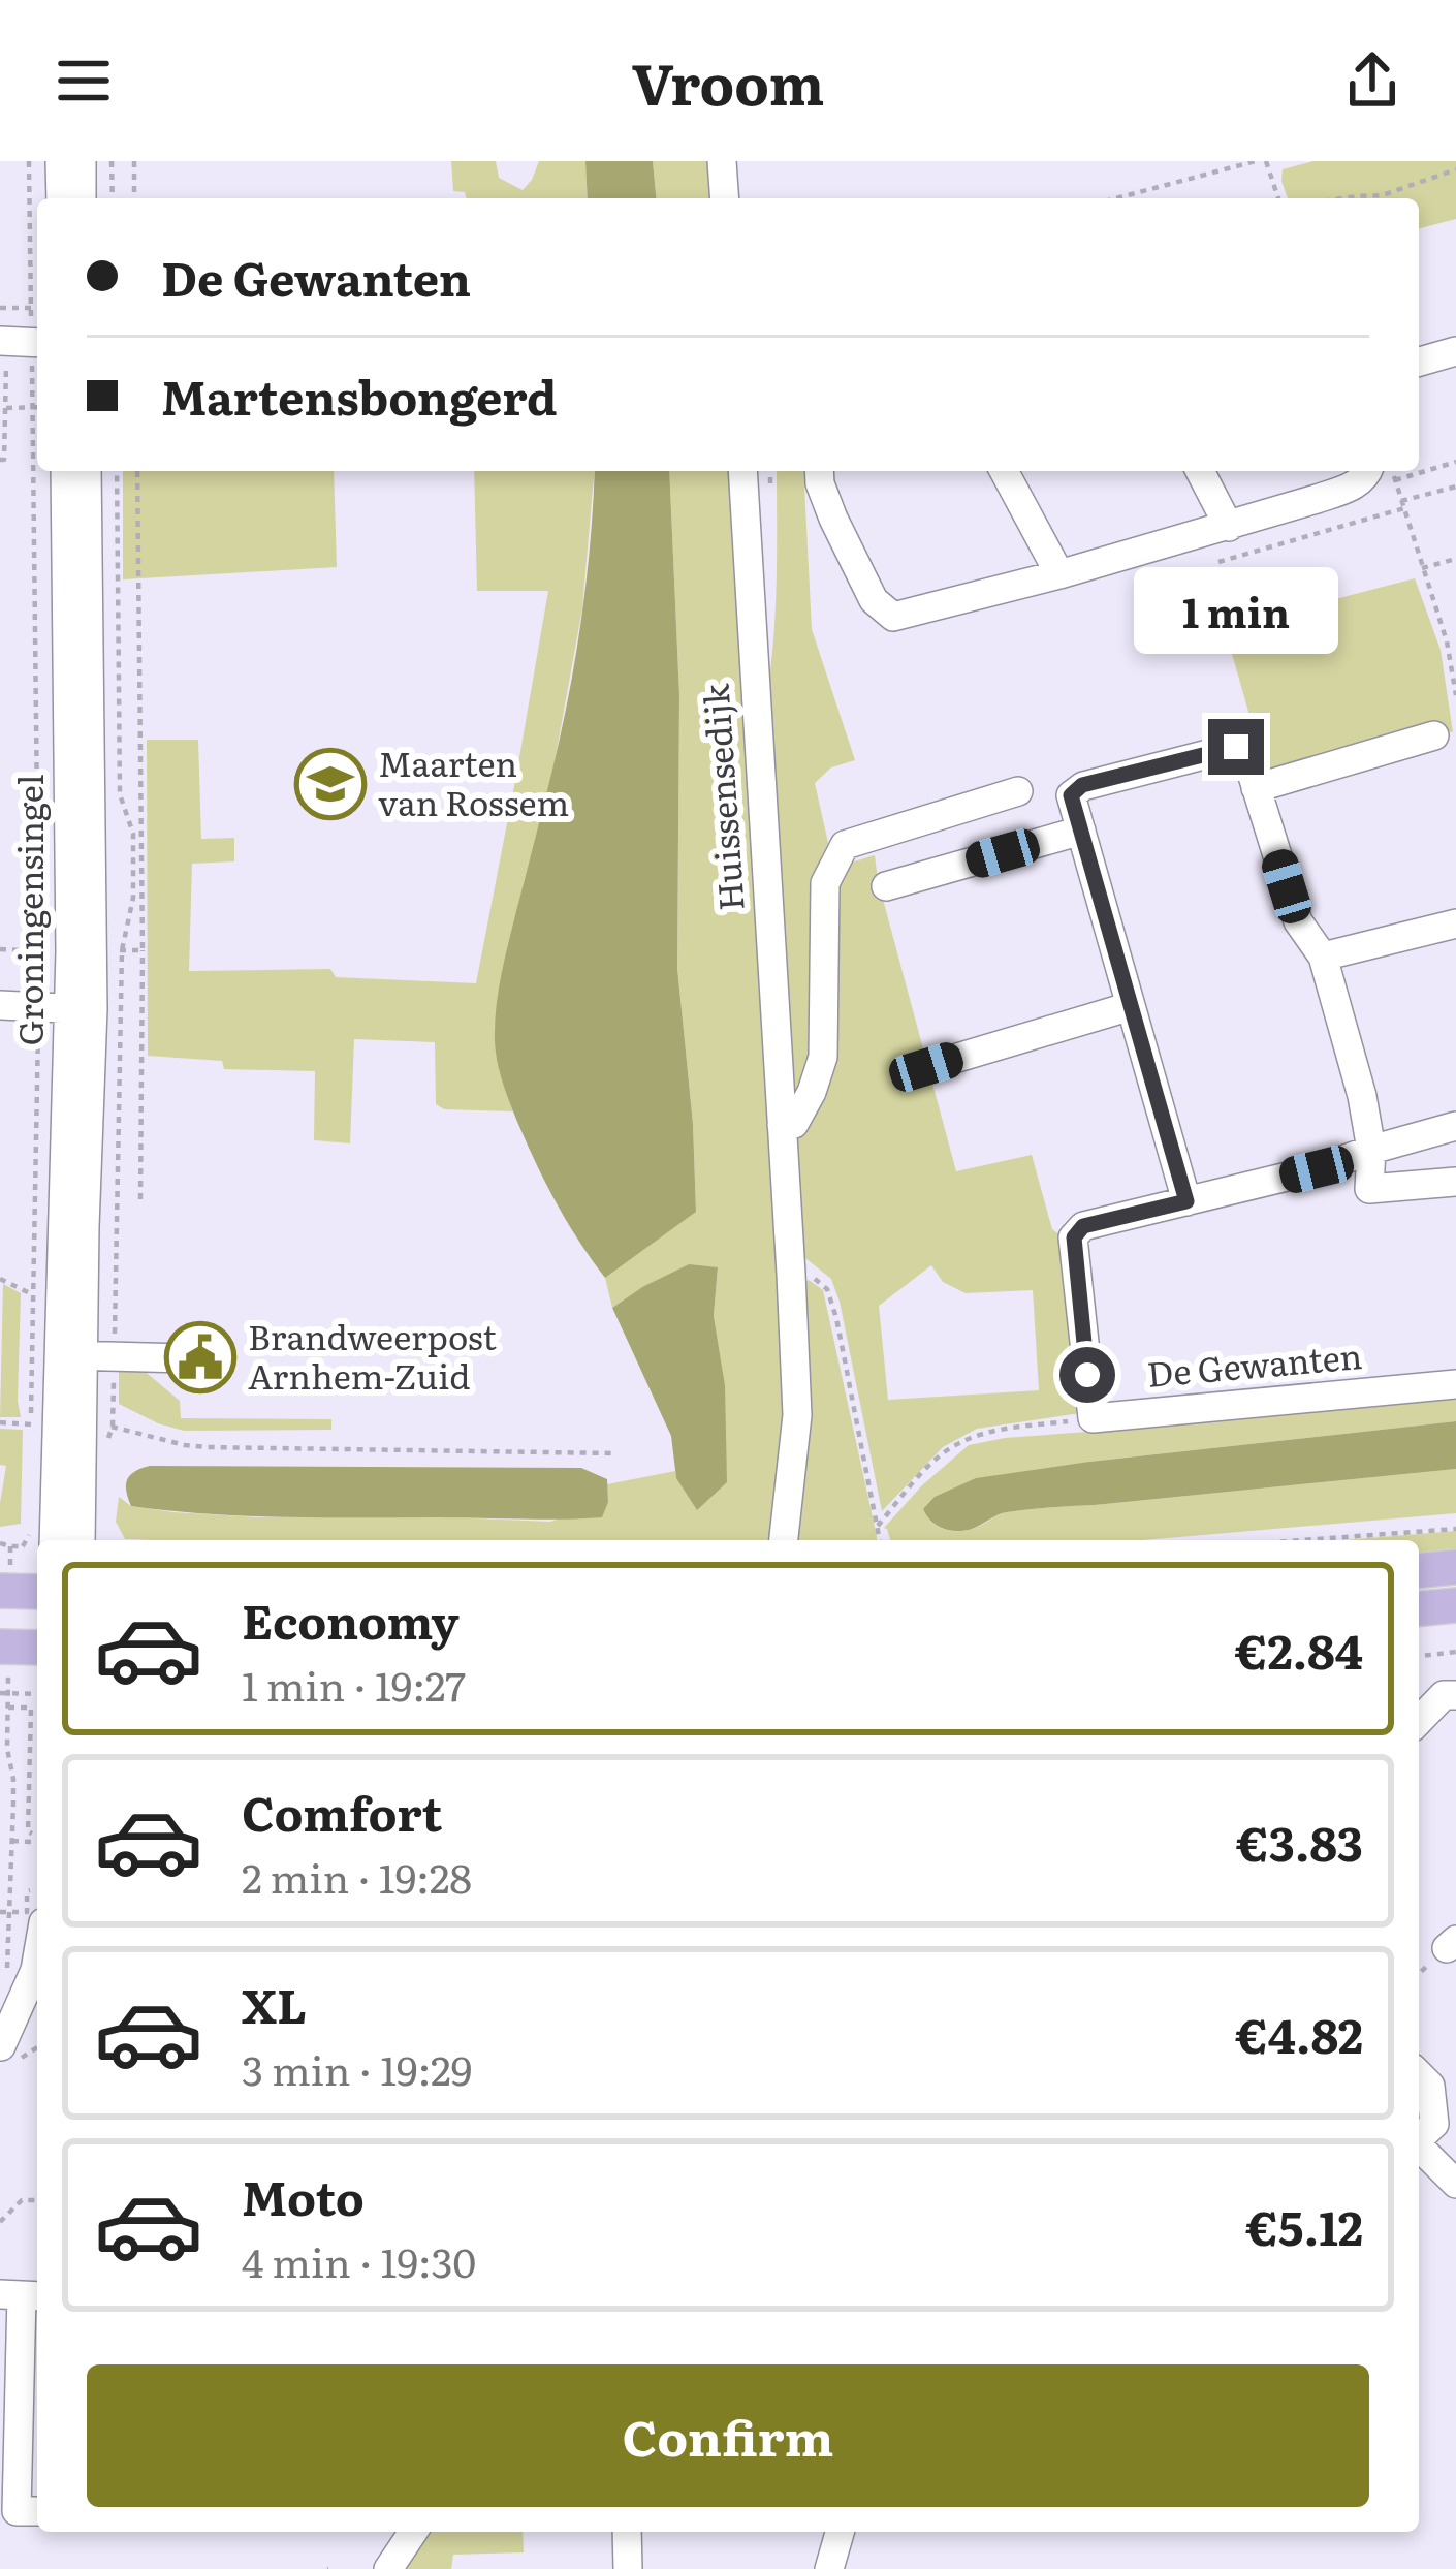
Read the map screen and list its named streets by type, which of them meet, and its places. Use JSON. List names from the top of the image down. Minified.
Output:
{"streets":{"street":["Huissensedijk","Groningensingel","De Gewanten"]},"places":{"school or university":["Maarten van Rossem"],"public building":["Brandweerpost Arnhem-Zuid"]},"page":{"header":"Vroom","banner":["De Gewanten","Martensbongerd"],"bubble":"1 min","list":[{"name":"Economy","note":"1 min · 19:27","value":"€2.84"},{"name":"Comfort","note":"2 min · 19:28","value":"€3.83"},{"name":"XL","note":"3 min · 19:29","value":"€4.82"},{"name":"Moto","note":"4 min · 19:30","value":"€5.12"}],"buttons":"Confirm"}}
